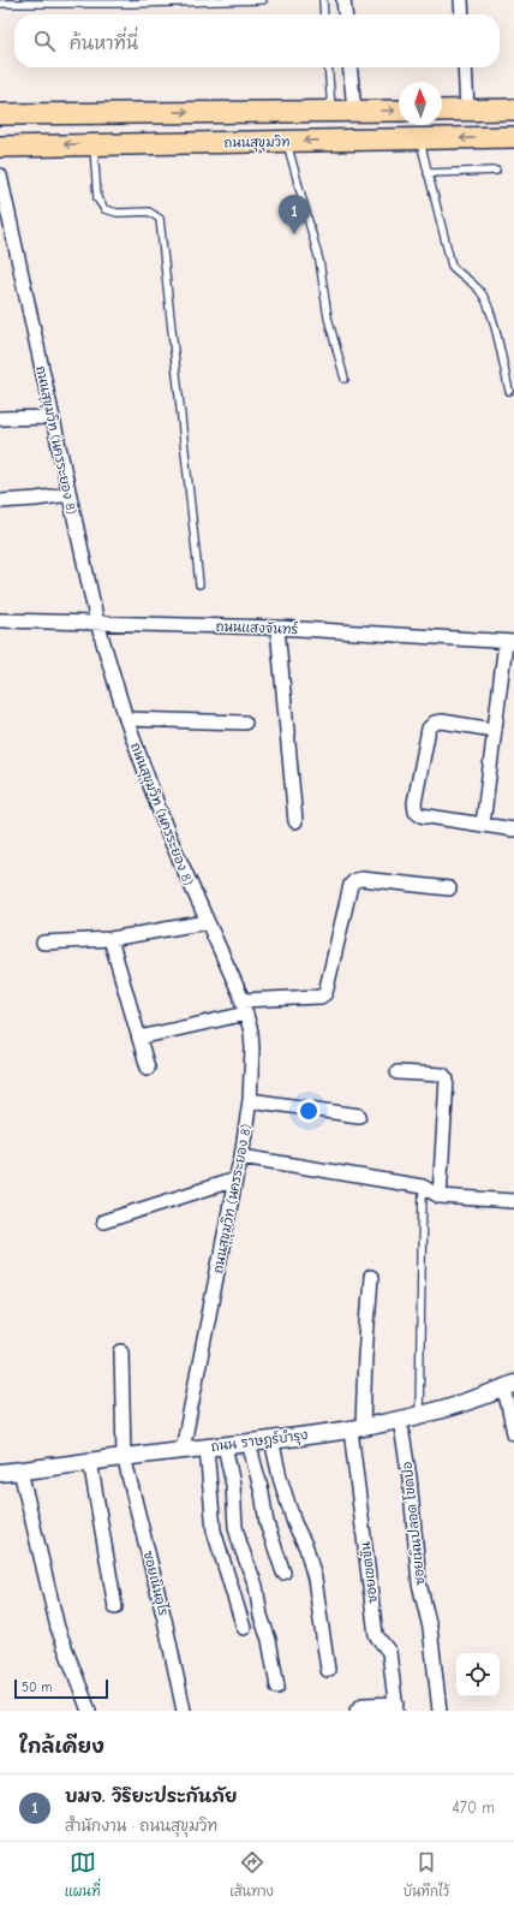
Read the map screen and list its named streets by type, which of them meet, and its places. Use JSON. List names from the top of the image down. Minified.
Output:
{"streets":{"main road":["ถนนสุขุมวิท"],"street":["ถนนสุขุมวิท (นครระยอง 8)","ถนนแสงจันทร์","ถนน ราษฎร์บำรุง","ซอยเนินปลอด โขดปอ","ซอยเขตขัน","ซอยเนินอุไร"]},"crossings":[["ถนนสุขุมวิท (นครระยอง 8)","ถนนแสงจันทร์"],["ถนนสุขุมวิท (นครระยอง 8)","ถนน ราษฎร์บำรุง"],["ถนน ราษฎร์บำรุง","ซอยเนินปลอด โขดปอ"],["ถนน ราษฎร์บำรุง","ซอยเขตขัน"],["ถนน ราษฎร์บำรุง","ซอยเนินอุไร"]],"scale_bar":"50 m","north":"top","page":{"search":"ค้นหาที่นี่","pins":"1","scale":"50 m","heading":"ใกล้เคียง","list":[{"mark":"1","name":"บมจ. วิริยะประกันภัย","note":"สำนักงาน · ถนนสุขุมวิท","value":"470 m"}],"nav":["แผนที่","เส้นทาง","บันทึกไว้"]}}
